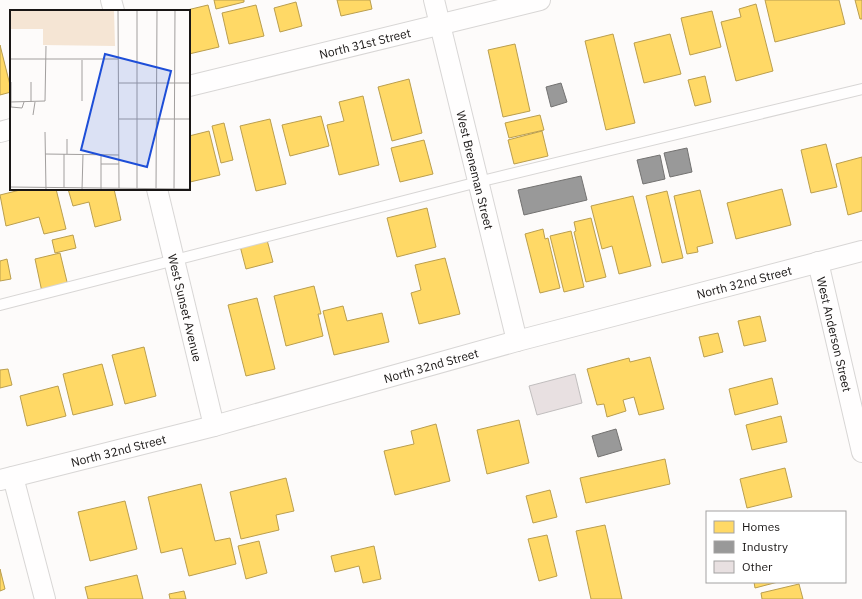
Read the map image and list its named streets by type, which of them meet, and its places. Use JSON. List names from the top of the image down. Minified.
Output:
{"streets":{"street":["North 31st Street","West Breneman Street","North 32nd Street","West Sunset Avenue","West Anderson Street"]},"crossings":[["North 31st Street","West Breneman Street"],["West Breneman Street","North 32nd Street"],["North 32nd Street","West Sunset Avenue"],["North 32nd Street","West Anderson Street"]],"legend":["Homes","Industry","Other"]}
